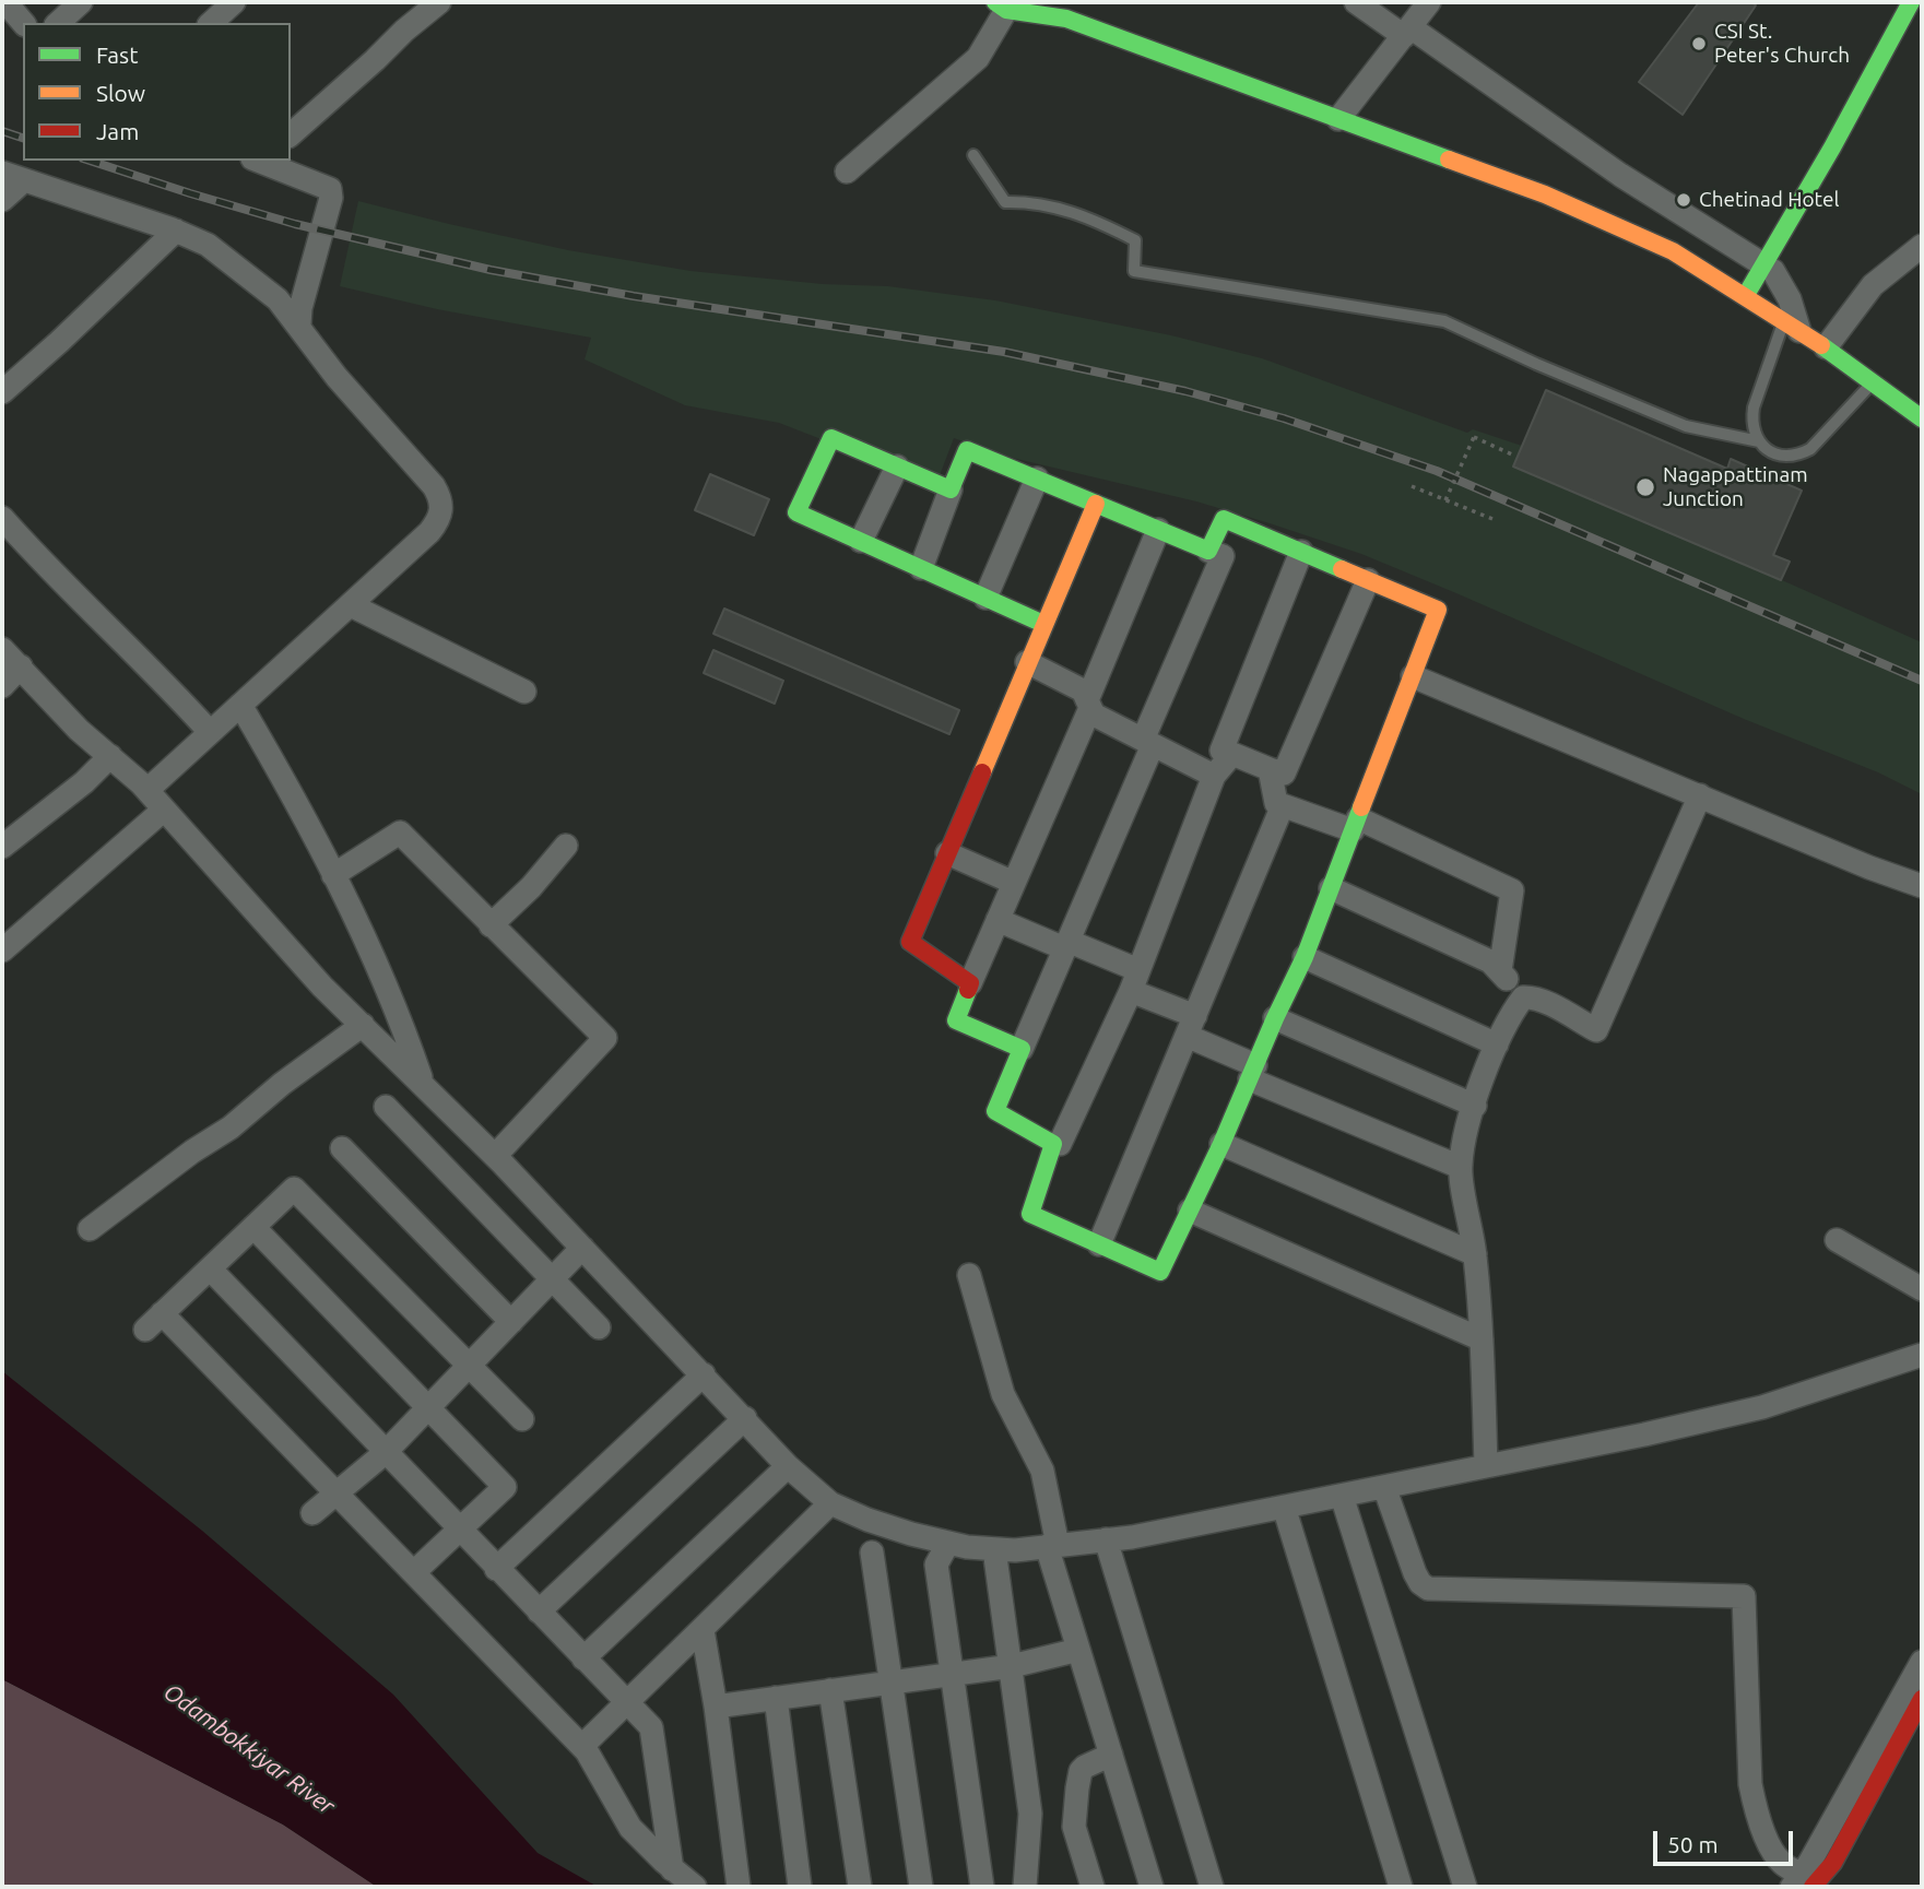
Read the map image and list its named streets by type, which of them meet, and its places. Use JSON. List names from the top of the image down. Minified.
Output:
{"water":["Odambokkiyar River"],"places":["CSI St. Peter's Church","Chetinad Hotel","Nagappattinam Junction"],"legend":["Fast","Slow","Jam"],"scale_bar":"50 m"}
